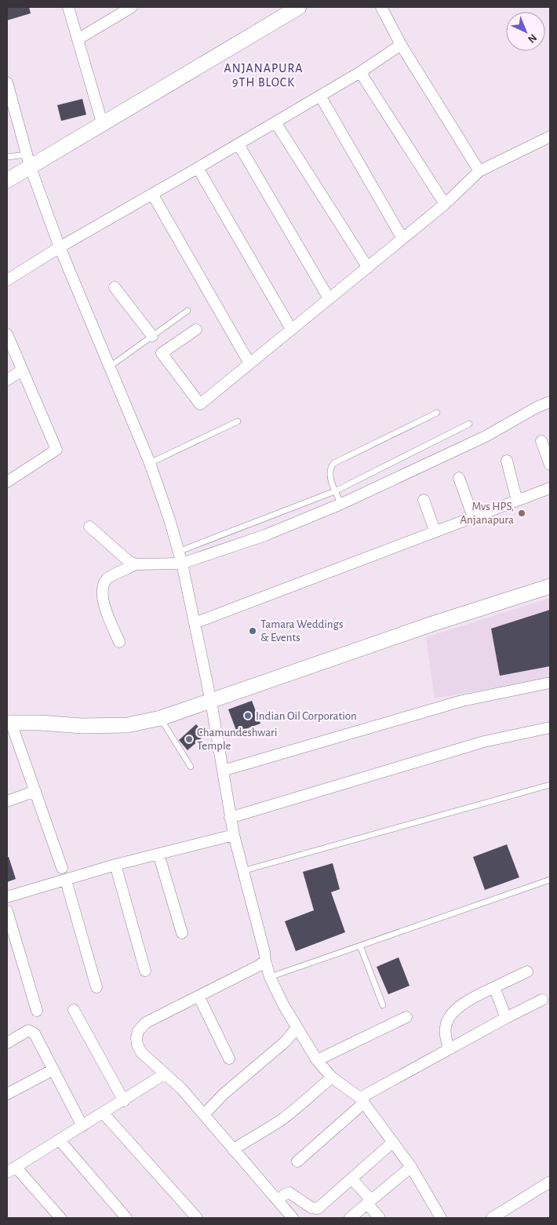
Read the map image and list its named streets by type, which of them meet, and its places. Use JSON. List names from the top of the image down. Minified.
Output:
{"districts":["ANJANAPURA 9TH BLOCK"],"places":["Mvs HPS, Anjanapura","Tamara Weddings & Events","Indian Oil Corporation","Chamundeshwari Temple"],"north":"bottom right"}
